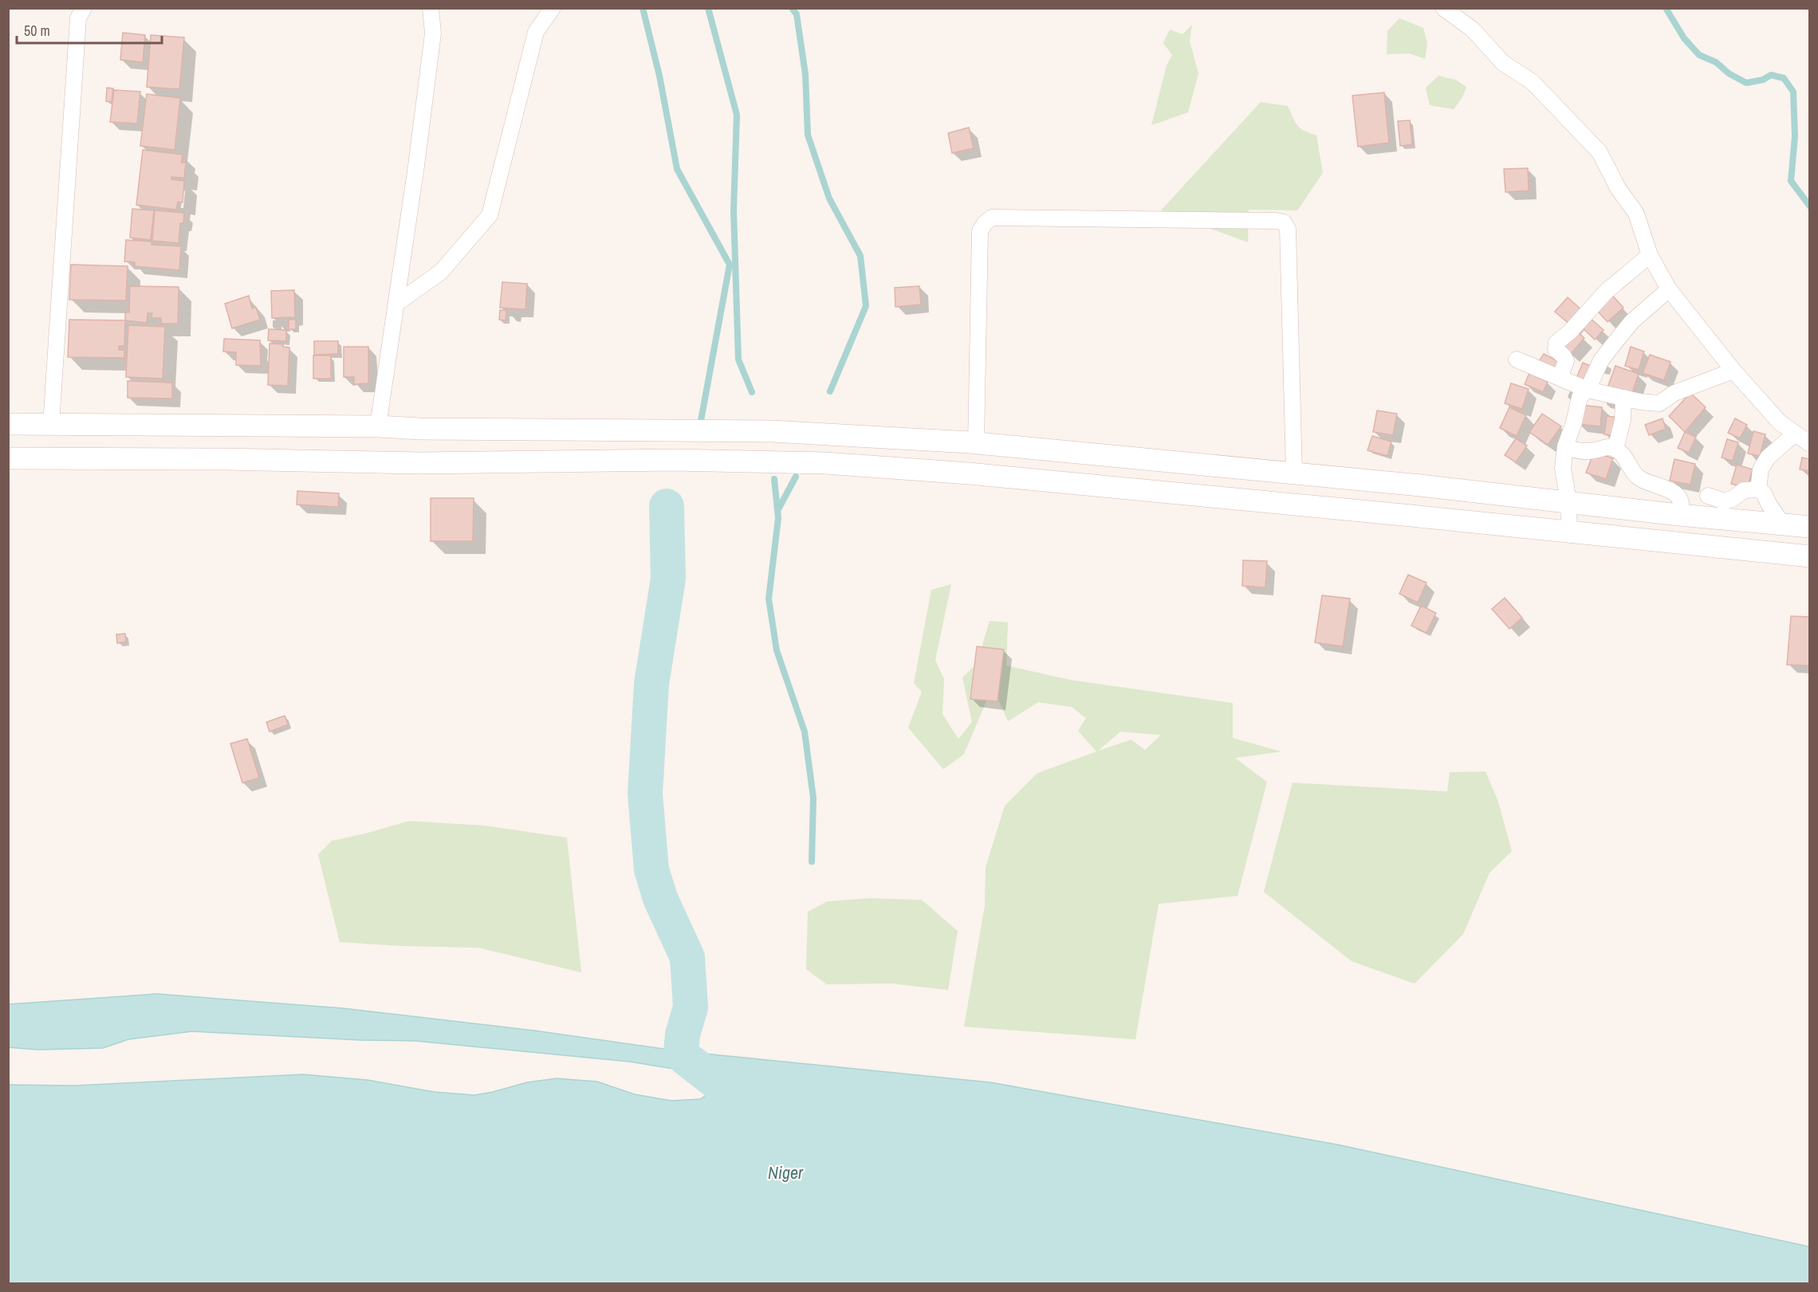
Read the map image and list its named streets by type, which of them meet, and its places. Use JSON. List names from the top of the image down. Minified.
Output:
{"water":["Niger"],"scale_bar":"50 m"}
